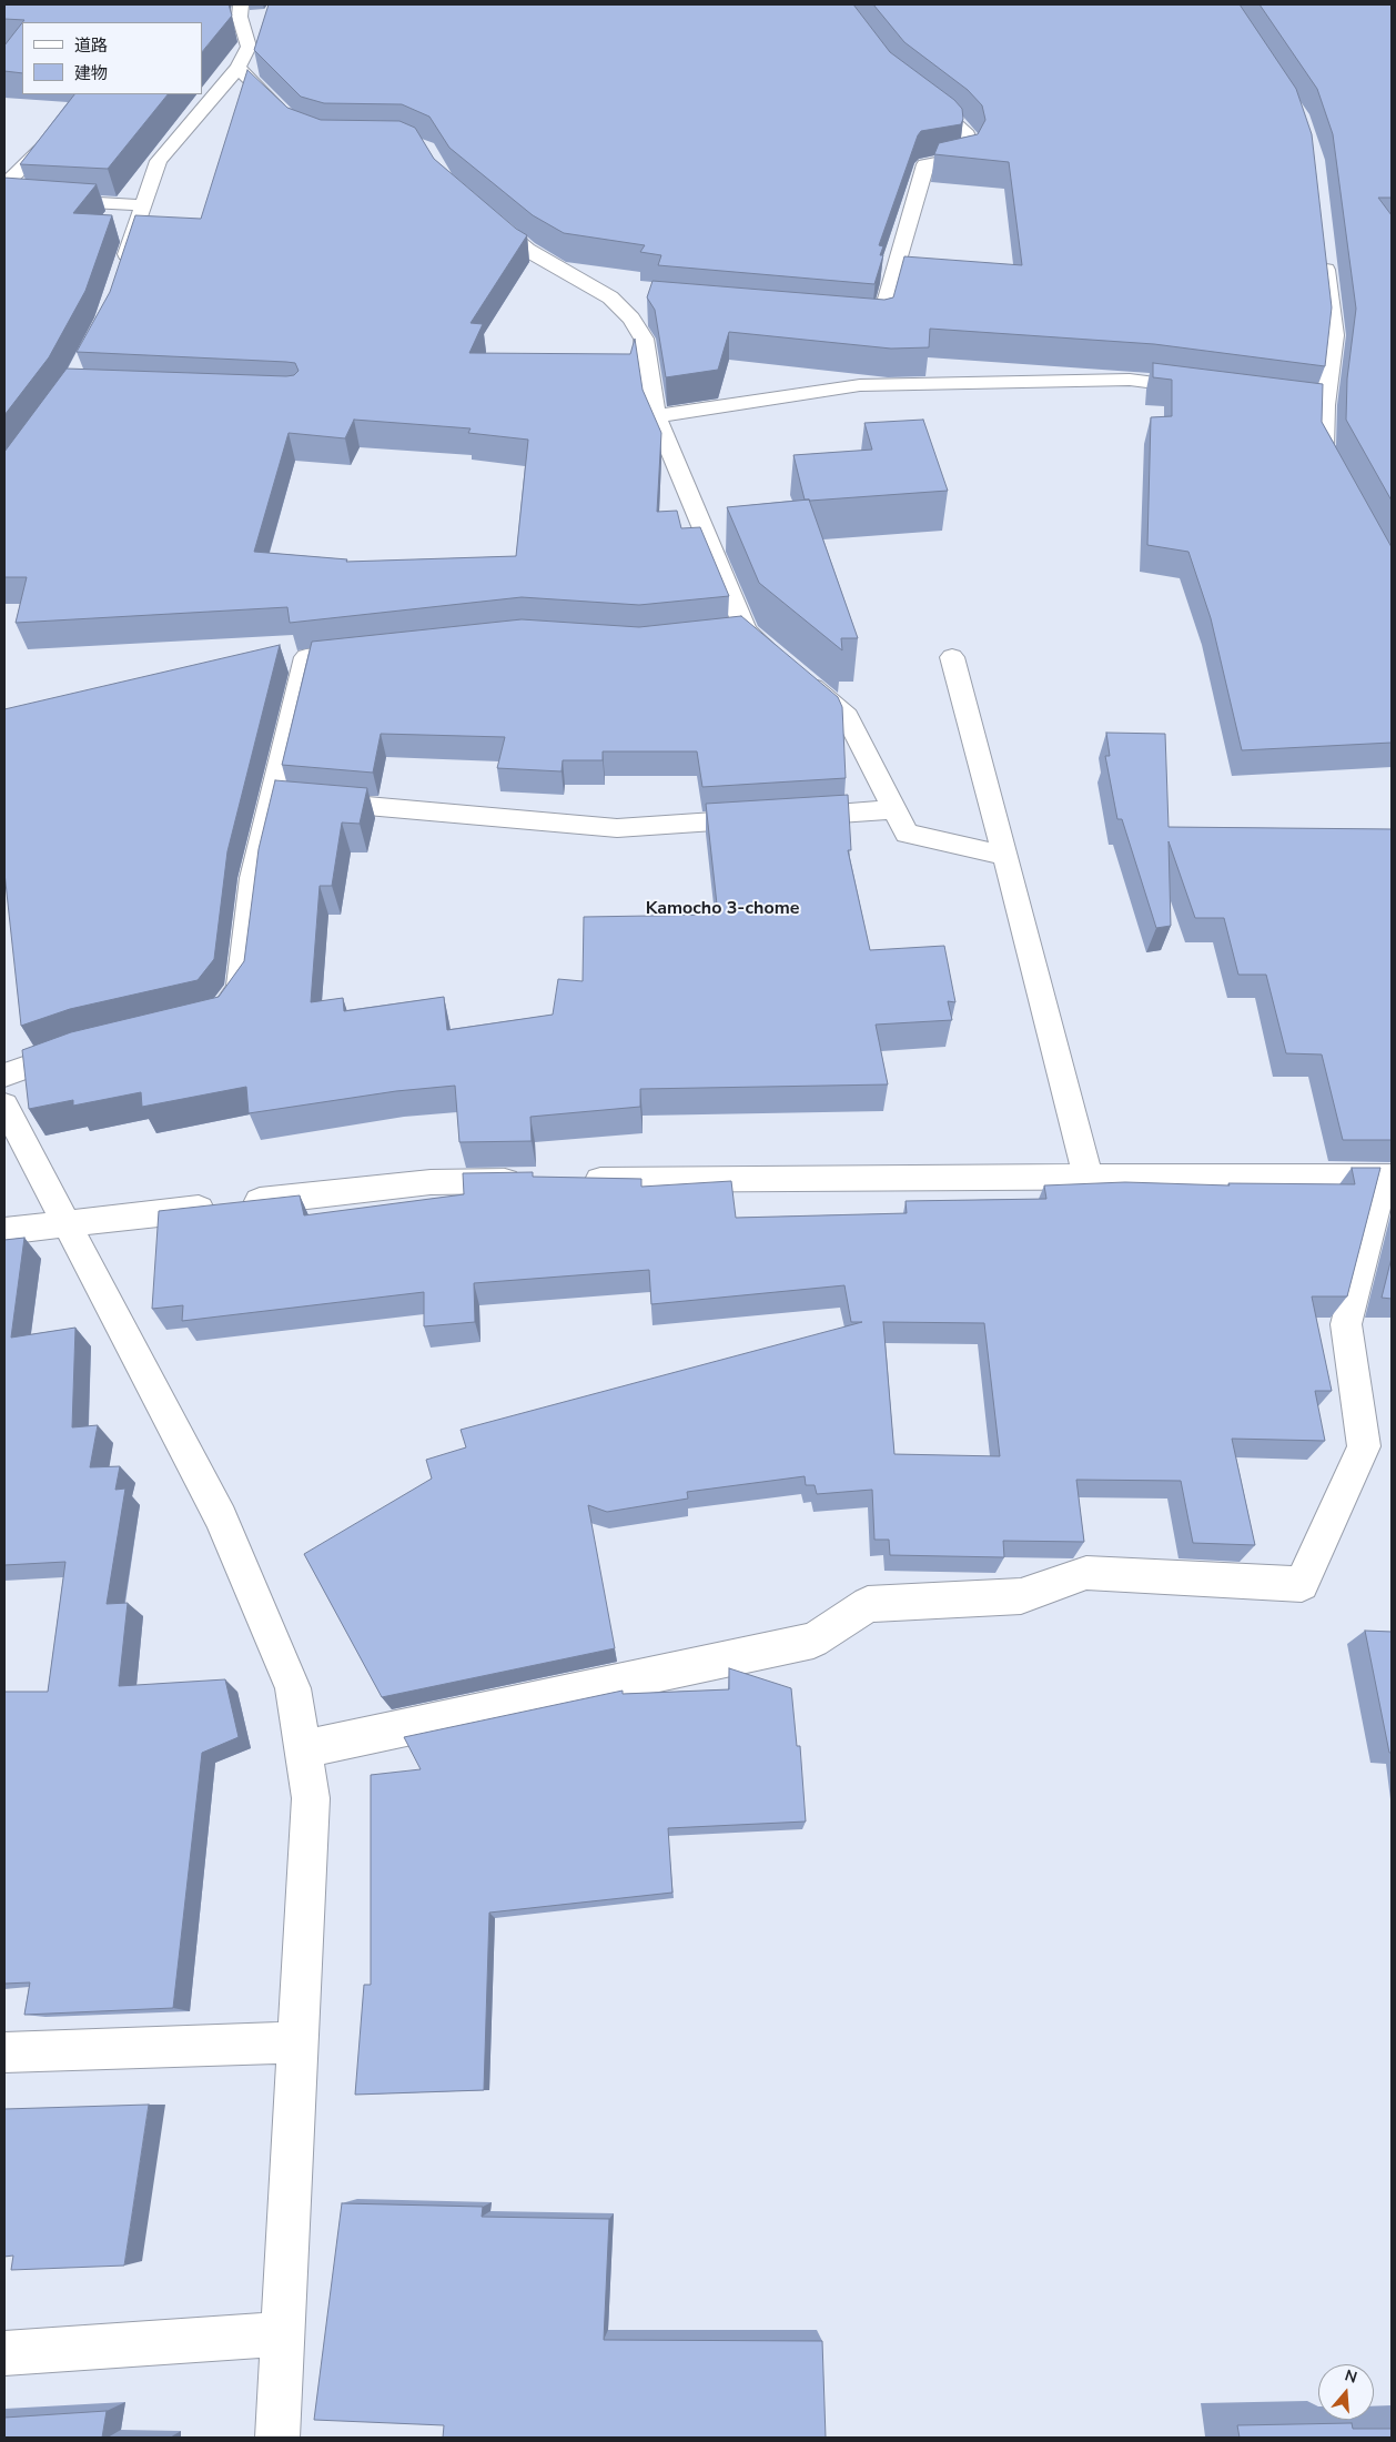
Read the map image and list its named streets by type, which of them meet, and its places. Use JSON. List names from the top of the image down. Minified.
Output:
{"districts":["Kamocho 3-chome"],"legend":["道路","建物"],"north":"top"}
